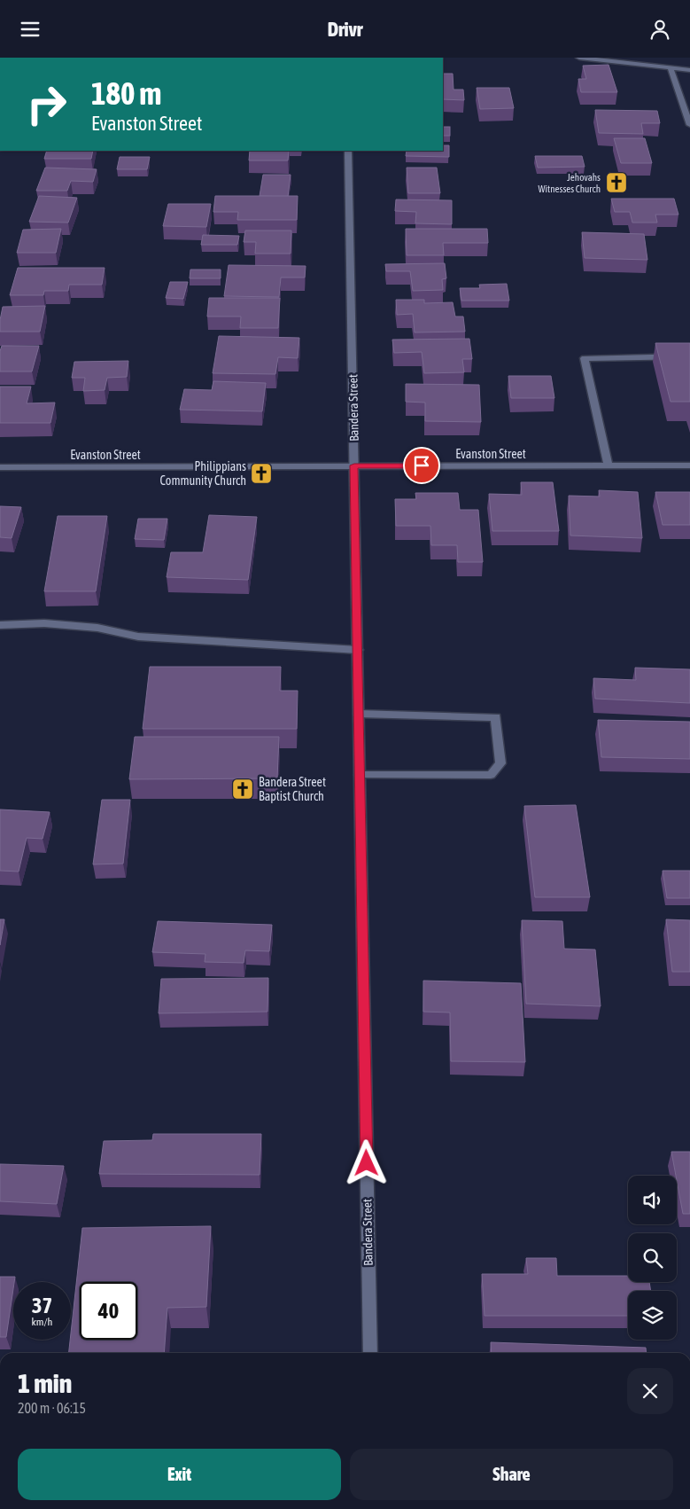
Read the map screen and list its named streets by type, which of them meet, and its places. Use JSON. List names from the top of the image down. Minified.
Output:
{"streets":{"street":["Bandera Street","Evanston Street"]},"crossings":[["Bandera Street","Evanston Street"]],"places":{"church":["Jehovahs Witnesses Church","Philippians Community Church","Bandera Street Baptist Church"]},"page":{"header":"Drivr","turn":["180 m","Evanston Street"],"speed":"37 km/h","limit":"40","heading":["1 min","200 m · 06:15"],"buttons":["Exit","Share"]}}
